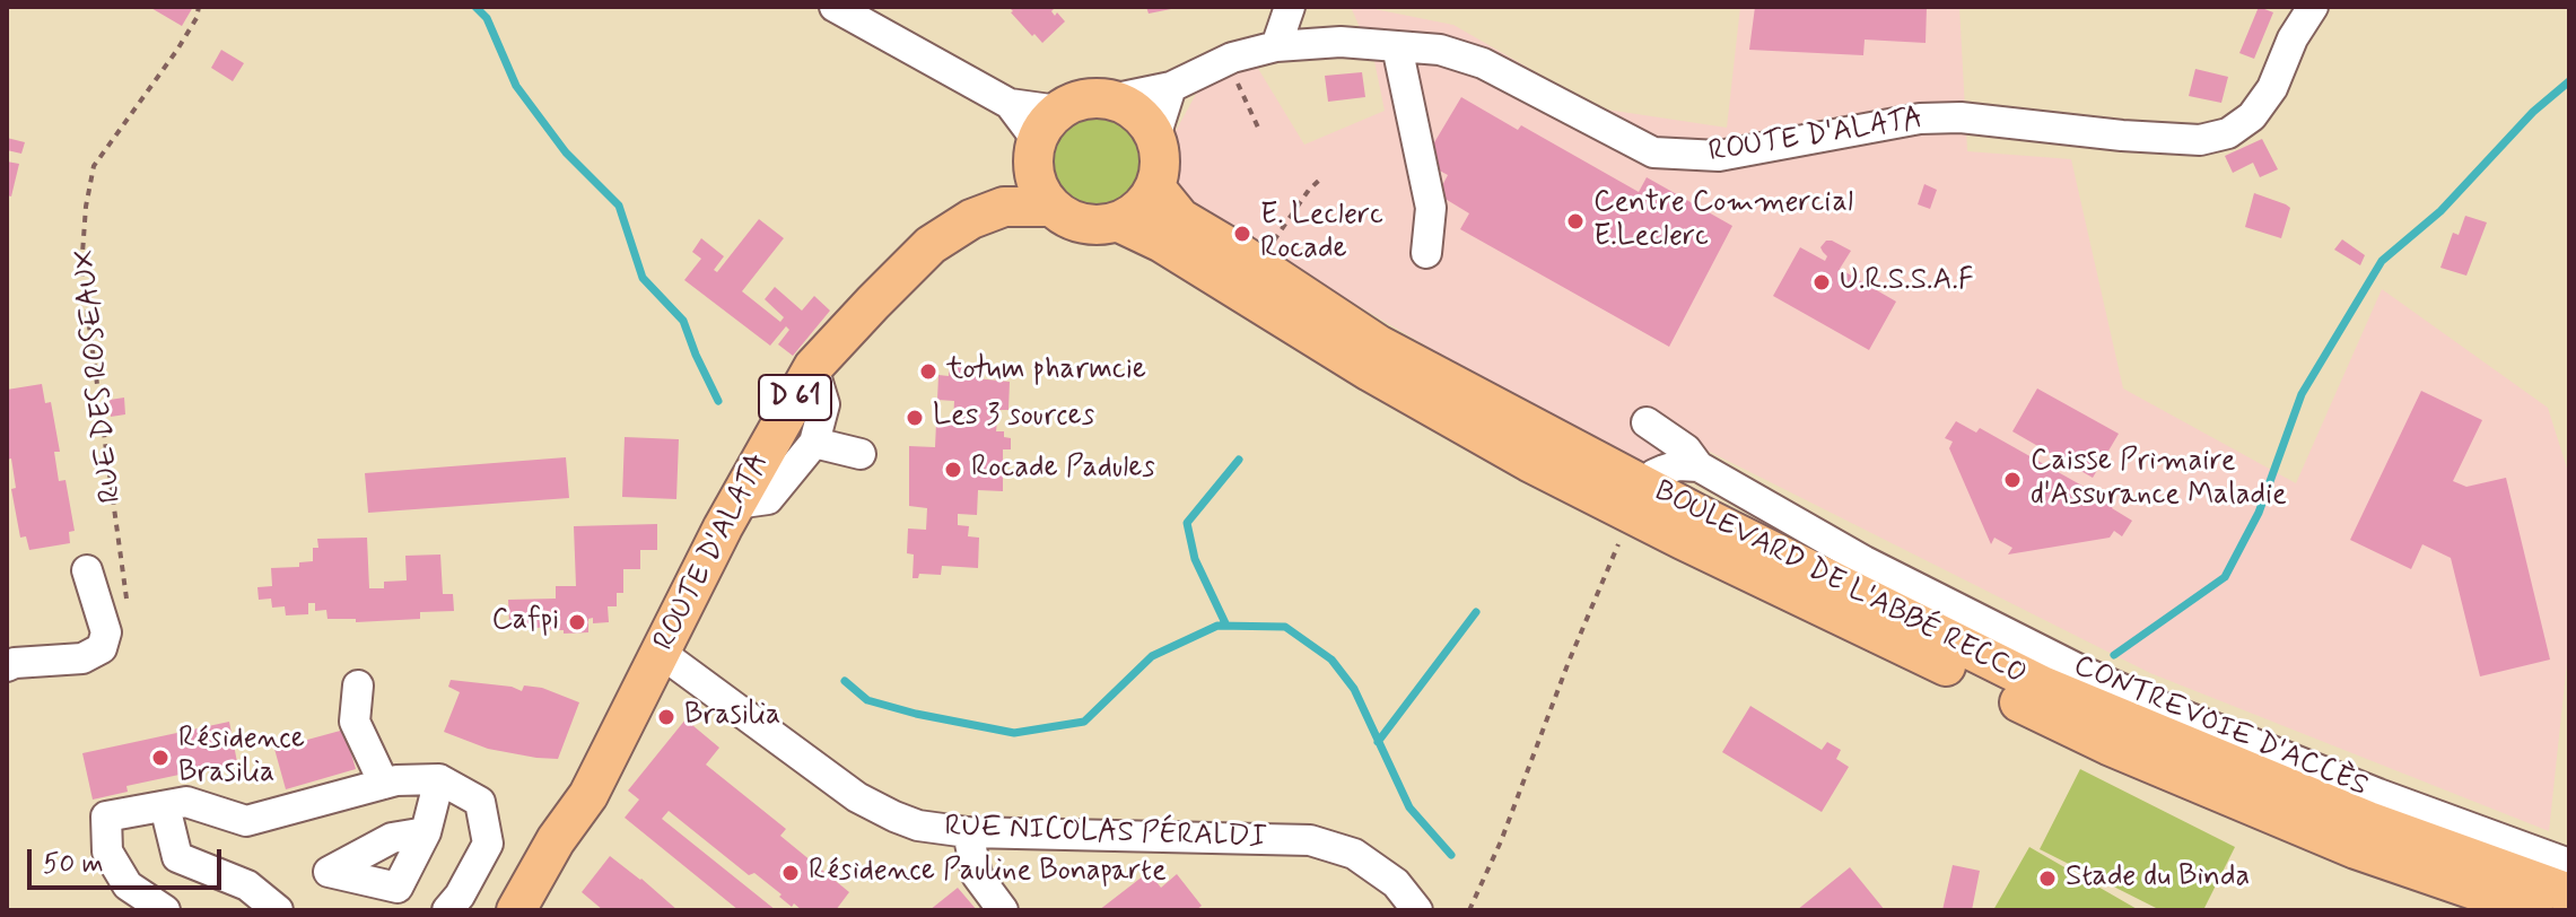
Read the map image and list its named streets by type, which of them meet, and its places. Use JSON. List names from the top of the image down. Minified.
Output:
{"streets":{"main road":["ROUTE D'ALATA","D 61","BOULEVARD DE L'ABBÉ RECCO"],"street":["CONTREVOIE D'ACCÈS","RUE NICOLAS PÉRALDI"],"path":["RUE DES ROSEAUX"]},"crossings":[["ROUTE D'ALATA","BOULEVARD DE L'ABBÉ RECCO"],["ROUTE D'ALATA","RUE NICOLAS PÉRALDI"]],"places":["Centre Commercial E.Leclerc","E. Leclerc Rocade","U.R.S.S.A.F","totum pharmcie","Les 3 sources","Rocade Padules","Caisse Primaire d'Assurance Maladie","Cafpi","Brasilia","Résidence Brasilia","Résidence Pauline Bonaparte","Stade du Binda"],"scale_bar":"50 m"}
